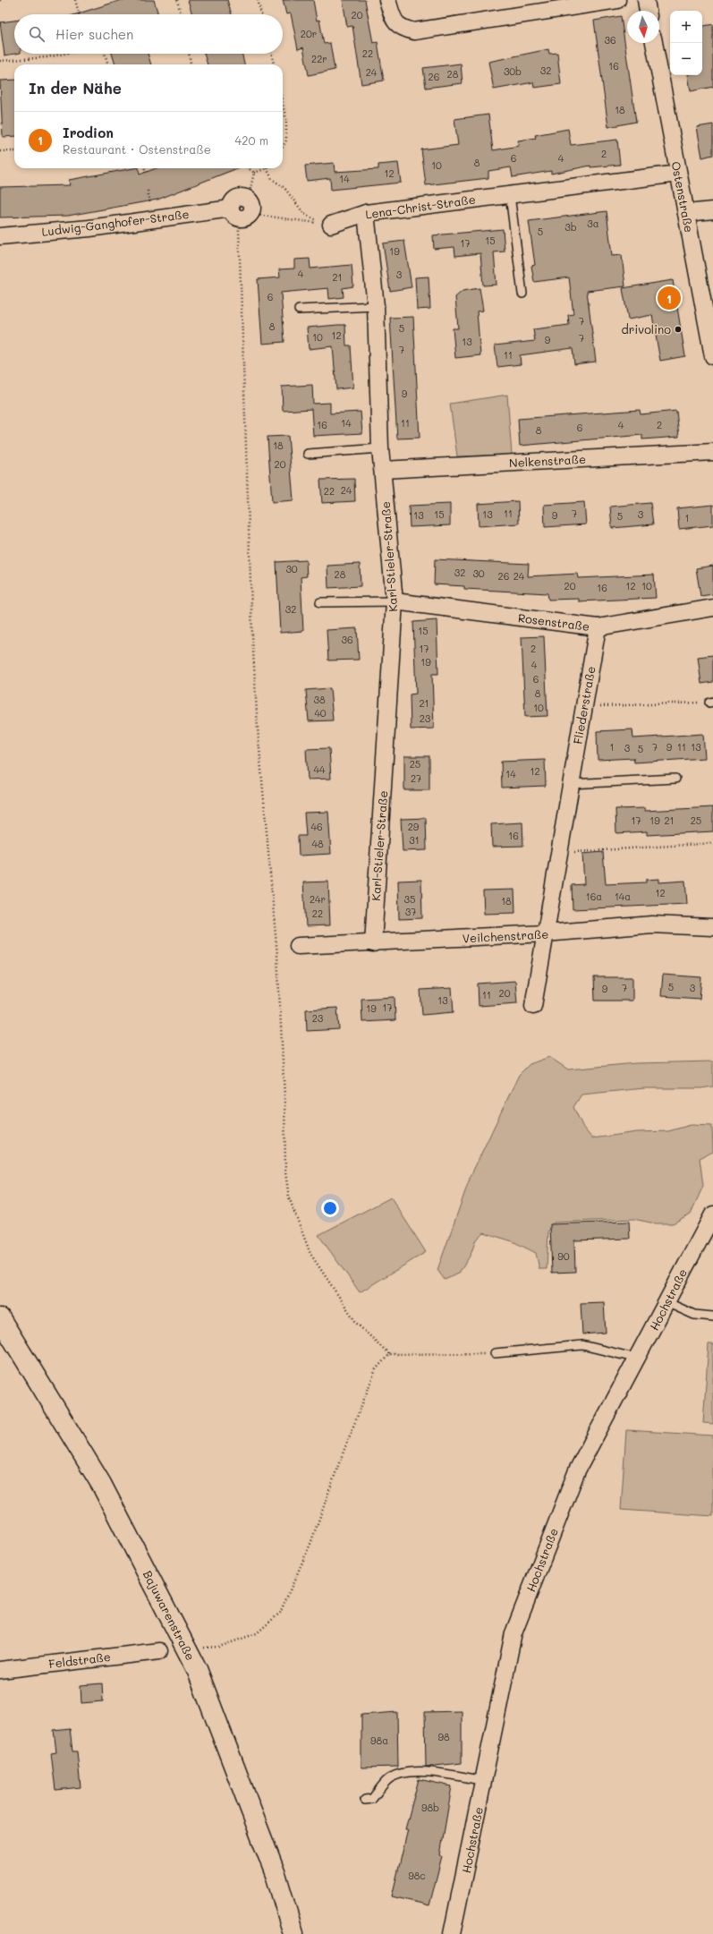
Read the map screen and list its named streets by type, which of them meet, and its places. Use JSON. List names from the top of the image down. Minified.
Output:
{"streets":{"main road":["Bajuwarenstraße"],"street":["Ostenstraße","Lena-Christ-Straße","Ludwig-Ganghofer-Straße","Nelkenstraße","Karl-Stieler-Straße","Rosenstraße","Fliederstraße","Veilchenstraße","Hochstraße","Feldstraße"]},"crossings":[["Ostenstraße","Lena-Christ-Straße"],["Lena-Christ-Straße","Karl-Stieler-Straße"],["Nelkenstraße","Karl-Stieler-Straße"],["Karl-Stieler-Straße","Rosenstraße"],["Karl-Stieler-Straße","Veilchenstraße"],["Rosenstraße","Fliederstraße"],["Fliederstraße","Veilchenstraße"]],"places":["drivolino"],"house_numbers":["20","20r","36","22","22r","16","32","30b","24","28","26","18","2","6","4","8","10","12","14","3a","3b","5","15","17","19","4","3","21","6","7","8","5","12","10","7","9","13","7","11","9","14","11","16","4","2","6","8","18","20","24","22","11","7","15","13","3","13","9","5","1","30","32","30","28","26","24","20","12","10","16","32","15","36","17","2","19","4","6","8","38","21","10","40","23","1","7","9","11","13","3","5","25","44","12","14","27","17","19","21","25","46","29","16","31","48","12","16a","14a","24r","35","18","37","22","5","7","3","9","20","11","13","17","19","23","90","98","98a","98b","98c"],"north":"bottom","page":{"map_buttons":["+","−"],"search":"Hier suchen","heading":"In der Nähe","list":[{"mark":"1","name":"Irodion","note":"Restaurant · Ostenstraße","value":"420 m"}],"pins":"1"}}
